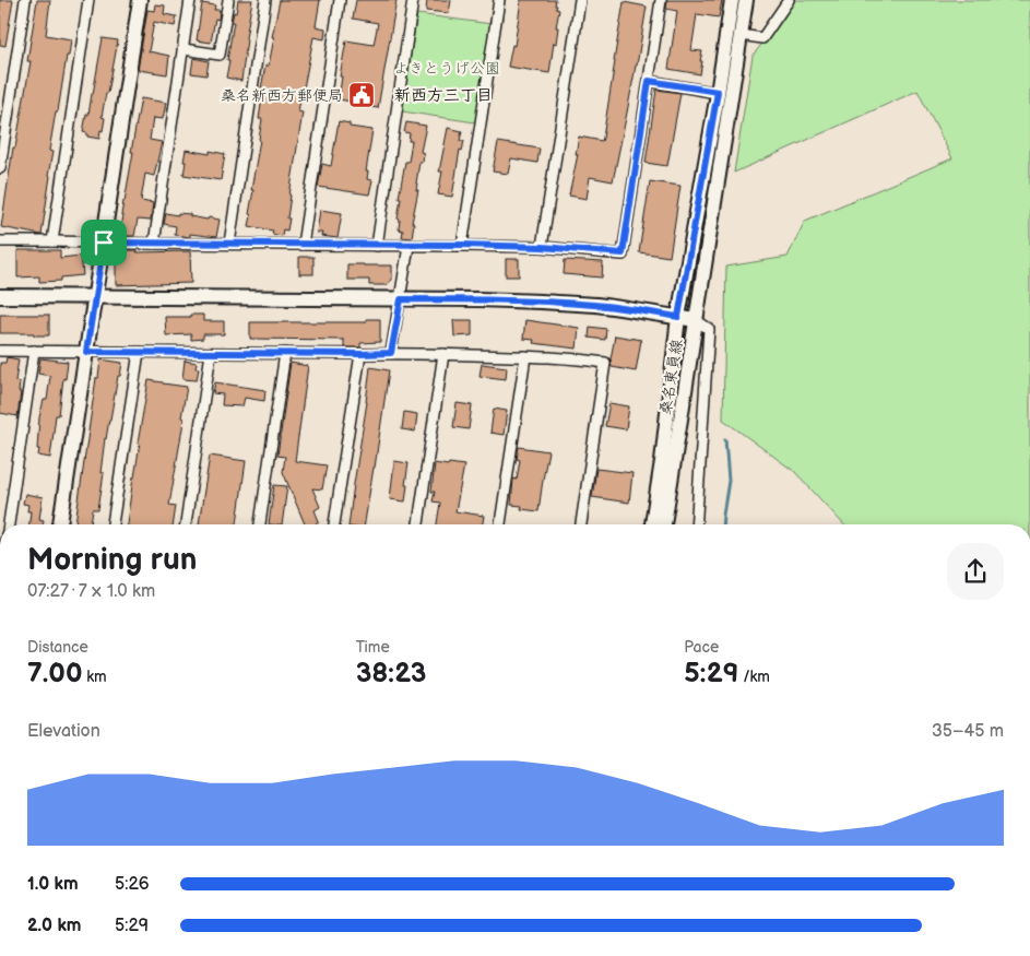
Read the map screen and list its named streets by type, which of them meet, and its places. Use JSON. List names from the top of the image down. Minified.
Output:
{"streets":{"main road":["桑名東員線"]},"districts":["新西方三丁目"],"parks":["よきとうげ公園"],"places":{"public building":["桑名新西方郵便局"]},"page":{"heading":["Morning run","07:27 · 7 × 1.0 km"],"stats":[["Distance","7.00 km"],["Time","38:23"],["Pace","5:29 /km"]],"chart":["Elevation","35–45 m"],"list":[{"name":"1.0 km","note":"5:26"},{"name":"2.0 km","note":"5:29"}]}}
